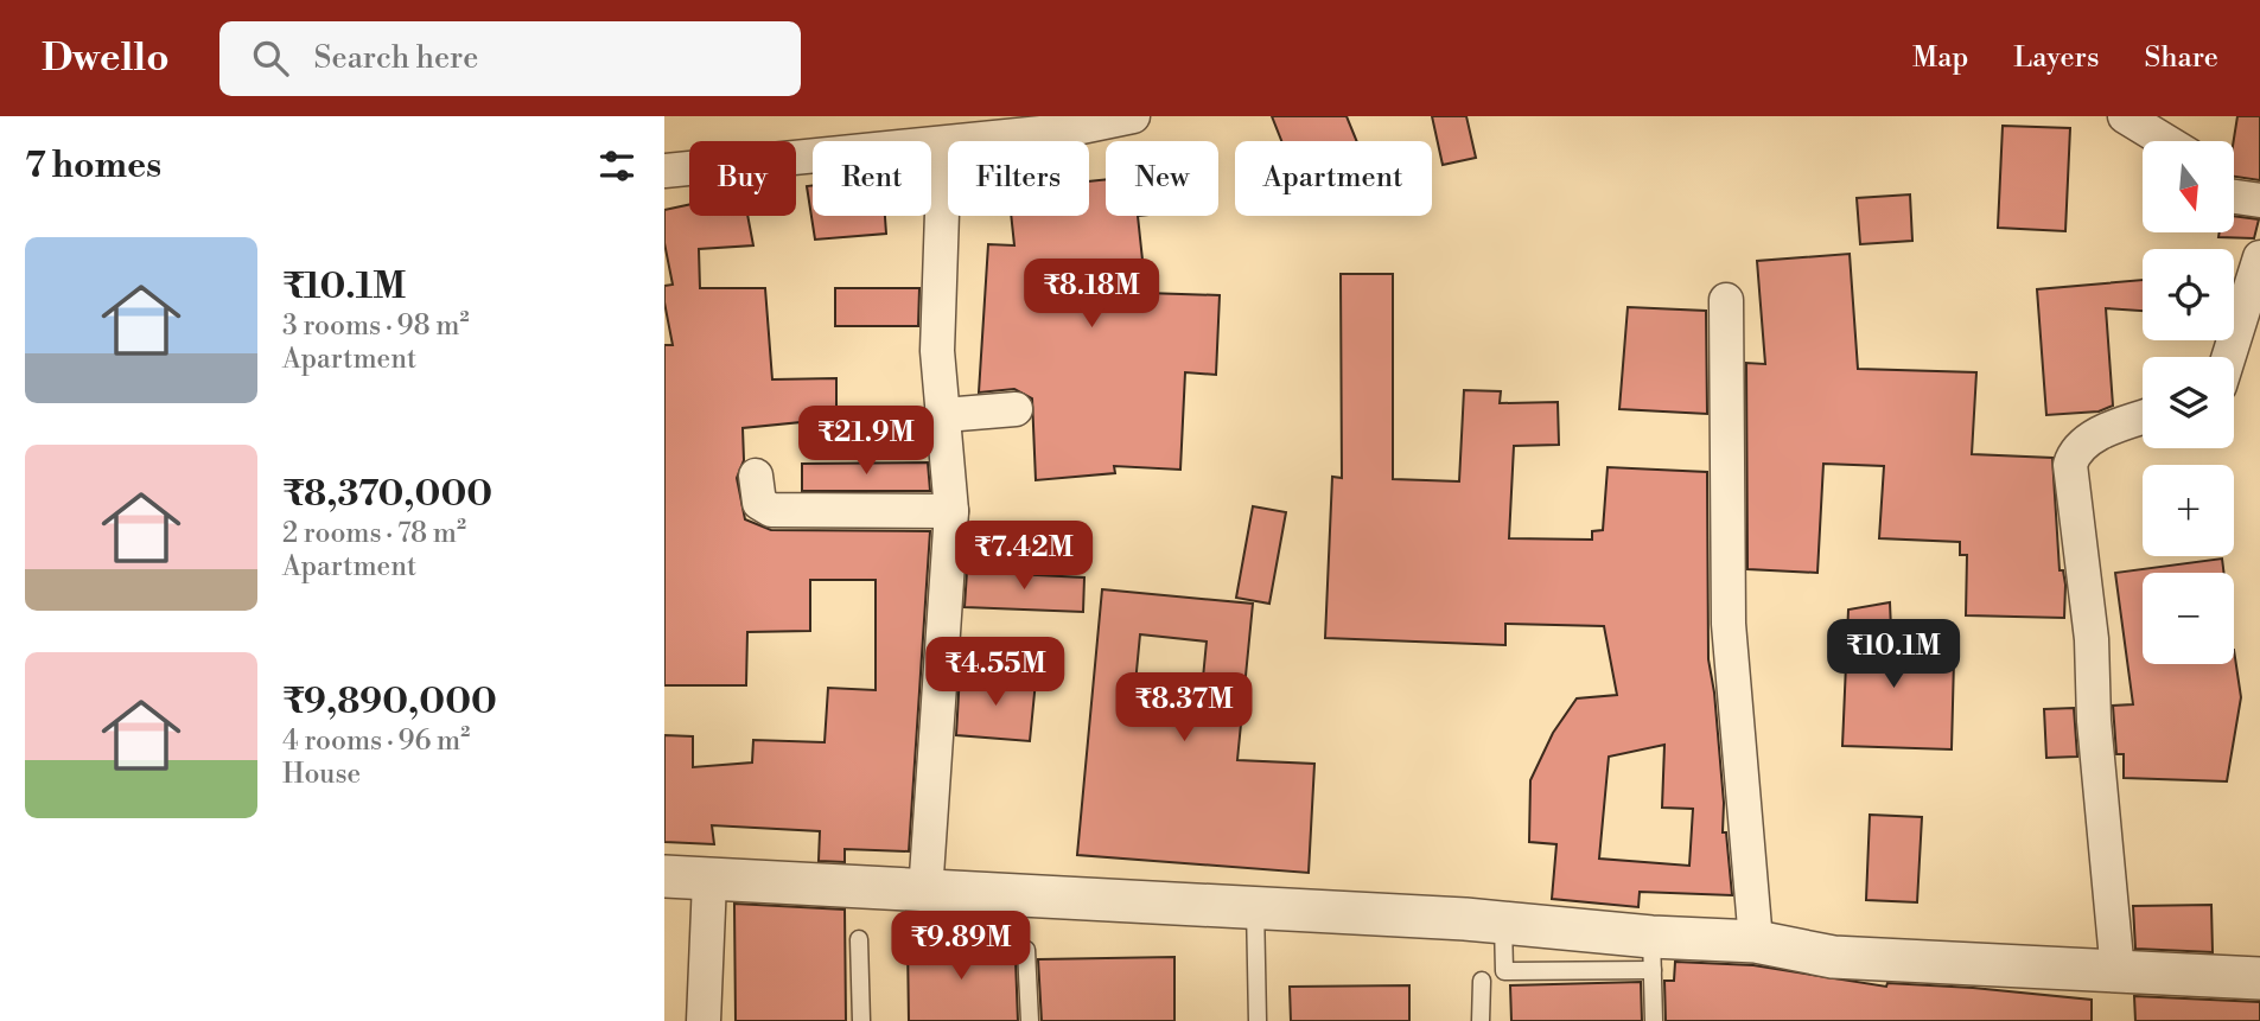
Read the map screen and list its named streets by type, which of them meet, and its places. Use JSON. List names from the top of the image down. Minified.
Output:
{"north":"bottom","page":{"header":"Dwello","search":"Search here","nav":["Map","Layers","Share"],"heading":"7 homes","map_buttons":["+","−"],"chip":["Buy","Rent","Filters","New","Apartment"],"list":[{"name":"₹10.1M","note":"3 rooms · 98 m² · Apartment"},{"name":"₹8,370,000","note":"2 rooms · 78 m² · Apartment"},{"name":"₹9,890,000","note":"4 rooms · 96 m² · House"}],"price":["₹8.18M","₹21.9M","₹7.42M","₹10.1M","₹4.55M","₹8.37M","₹9.89M"]}}
